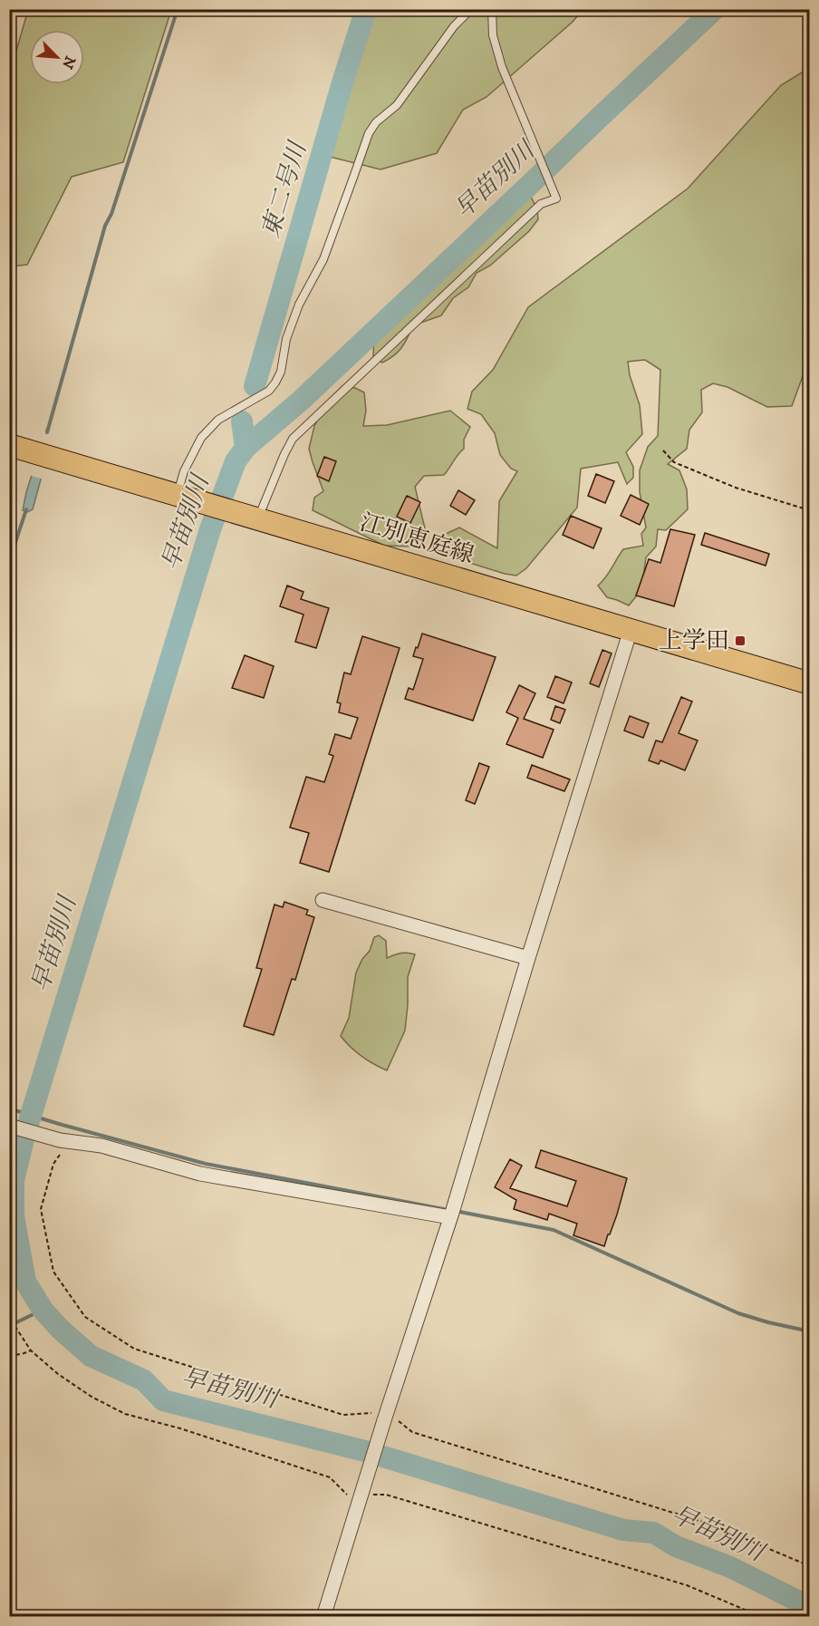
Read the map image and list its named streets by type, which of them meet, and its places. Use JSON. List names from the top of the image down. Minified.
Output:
{"streets":{"main road":["江別恵庭線"]},"water":["早苗別川","東二号川"],"places":{"transit":["上学田"]},"north":"bottom right"}
